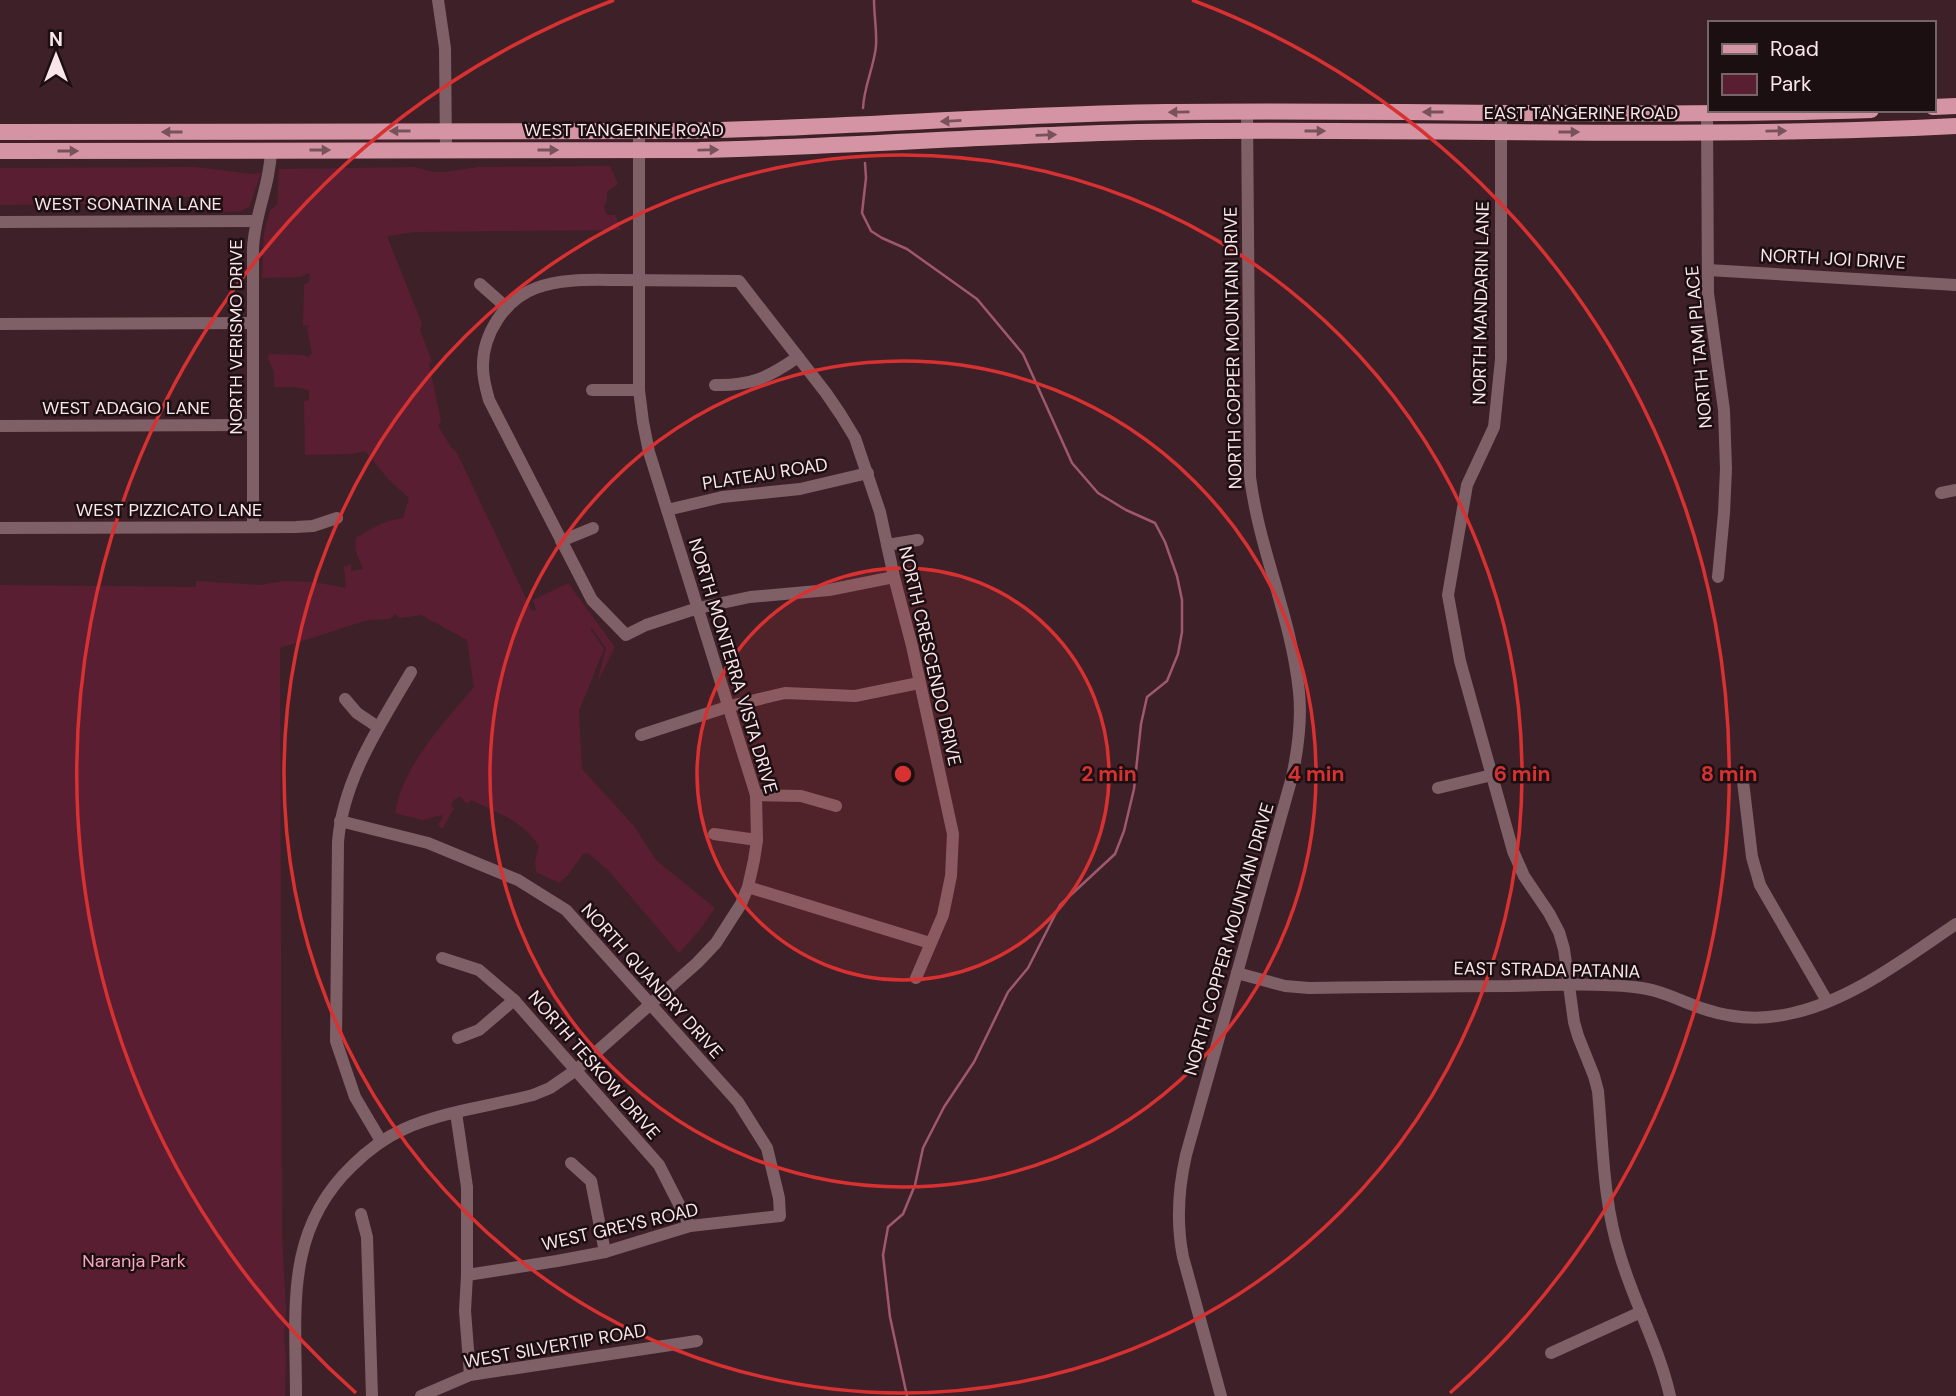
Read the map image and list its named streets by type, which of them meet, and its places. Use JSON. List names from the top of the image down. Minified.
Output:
{"streets":{"main road":["EAST TANGERINE ROAD","WEST TANGERINE ROAD"],"street":["WEST SONATINA LANE","NORTH JOI DRIVE","NORTH MANDARIN LANE","NORTH VERISMO DRIVE","NORTH TAMI PLACE","NORTH COPPER MOUNTAIN DRIVE","WEST ADAGIO LANE","PLATEAU ROAD","WEST PIZZICATO LANE","NORTH CRESCENDO DRIVE","NORTH MONTERRA VISTA DRIVE","EAST STRADA PATANIA","NORTH QUANDRY DRIVE","NORTH TESKOW DRIVE","WEST GREYS ROAD","WEST SILVERTIP ROAD"]},"crossings":[["EAST TANGERINE ROAD","WEST TANGERINE ROAD"],["EAST TANGERINE ROAD","NORTH MANDARIN LANE"],["EAST TANGERINE ROAD","NORTH TAMI PLACE"],["EAST TANGERINE ROAD","NORTH COPPER MOUNTAIN DRIVE"],["WEST TANGERINE ROAD","NORTH VERISMO DRIVE"],["WEST TANGERINE ROAD","NORTH COPPER MOUNTAIN DRIVE"],["WEST TANGERINE ROAD","NORTH MONTERRA VISTA DRIVE"],["WEST SONATINA LANE","NORTH VERISMO DRIVE"],["NORTH JOI DRIVE","NORTH TAMI PLACE"],["NORTH MANDARIN LANE","EAST STRADA PATANIA"],["NORTH VERISMO DRIVE","WEST ADAGIO LANE"],["NORTH VERISMO DRIVE","WEST PIZZICATO LANE"],["NORTH COPPER MOUNTAIN DRIVE","EAST STRADA PATANIA"],["PLATEAU ROAD","NORTH CRESCENDO DRIVE"],["PLATEAU ROAD","NORTH MONTERRA VISTA DRIVE"],["NORTH CRESCENDO DRIVE","NORTH MONTERRA VISTA DRIVE"],["NORTH MONTERRA VISTA DRIVE","NORTH QUANDRY DRIVE"],["NORTH MONTERRA VISTA DRIVE","NORTH TESKOW DRIVE"],["NORTH QUANDRY DRIVE","WEST GREYS ROAD"],["NORTH TESKOW DRIVE","WEST GREYS ROAD"]],"parks":["Naranja Park"],"legend":["Road","Park"],"north":"top","rings":["2 min","4 min","6 min","8 min"]}
